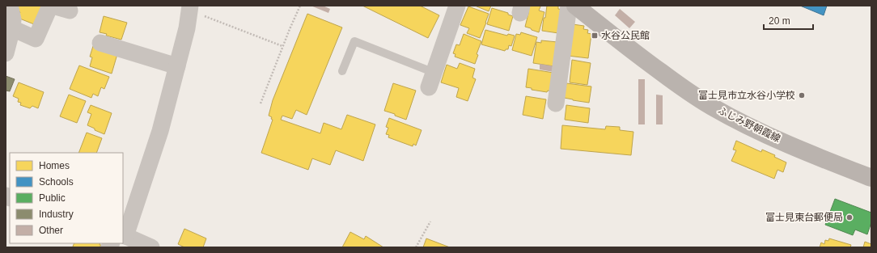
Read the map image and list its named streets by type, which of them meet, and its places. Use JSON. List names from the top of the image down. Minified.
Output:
{"streets":{"main road":["ふじみ野朝霞線"]},"places":{"transit":["水谷公民館"],"other":["富士見市立水谷小学校","富士見東台郵便局"]},"legend":["Homes","Schools","Public","Industry","Other"],"scale_bar":"20 m"}
